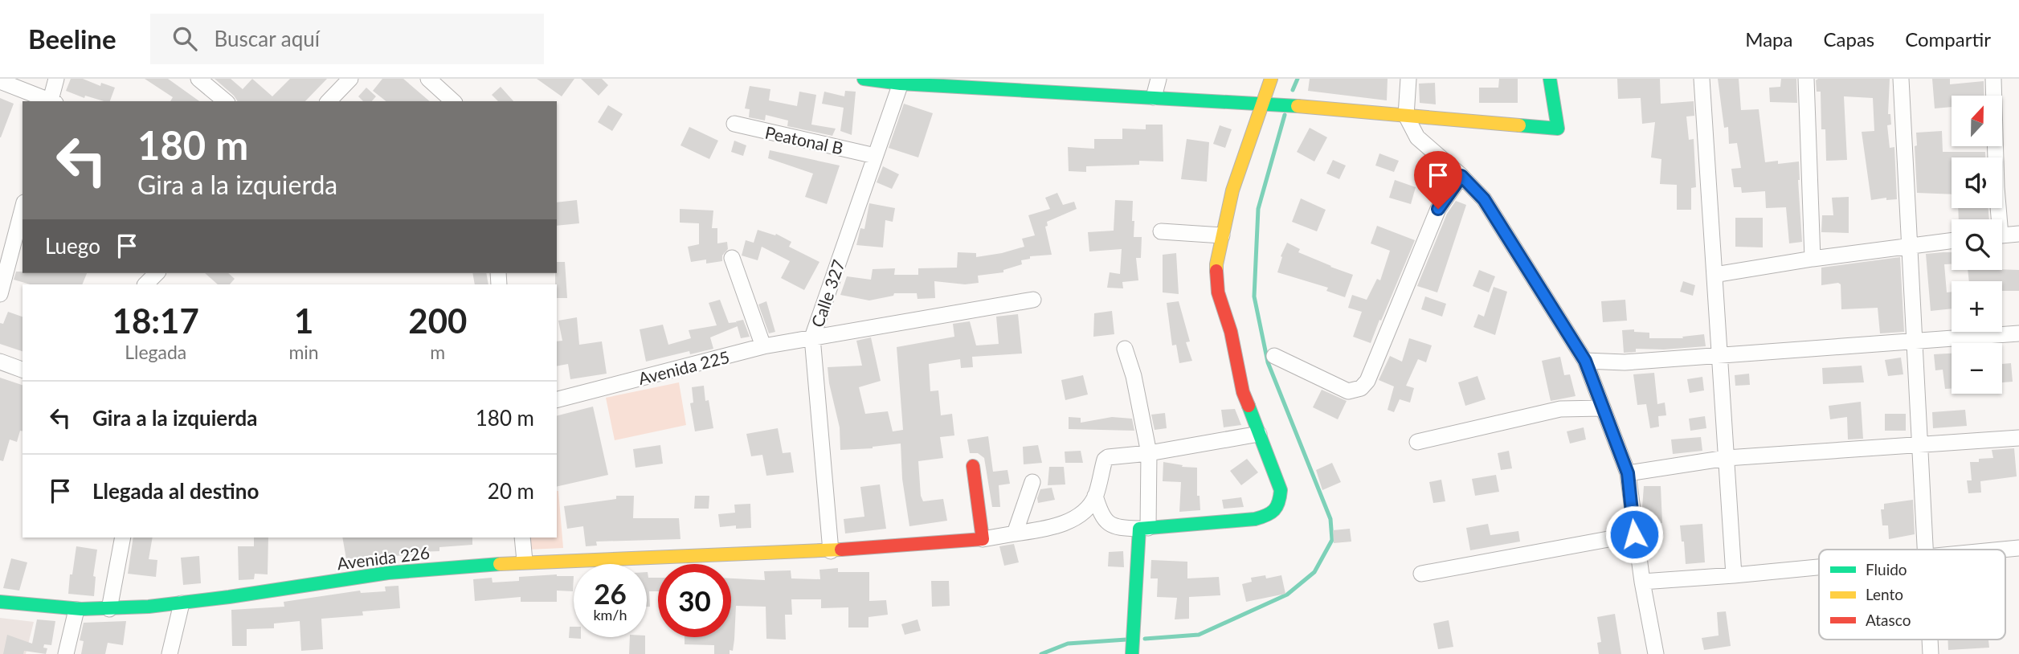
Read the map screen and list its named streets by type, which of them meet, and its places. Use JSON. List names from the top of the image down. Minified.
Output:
{"streets":{"street":["Peatonal B","Calle 327","Avenida 225","Avenida 226"]},"crossings":[["Peatonal B","Calle 327"],["Calle 327","Avenida 225"],["Calle 327","Avenida 226"]],"legend":["Fluido","Lento","Atasco"],"north":"top","page":{"header":"Beeline","search":"Buscar aquí","nav":["Mapa","Capas","Compartir"],"map_buttons":["+","−"],"turn":["180 m","Gira a la izquierda"],"then":"Luego","eta":["18:17","Llegada","1","min","200","m"],"list":[{"name":"Gira a la izquierda","value":"180 m"},{"name":"Llegada al destino","value":"20 m"}],"speed":"26 km/h","limit":"30"}}
